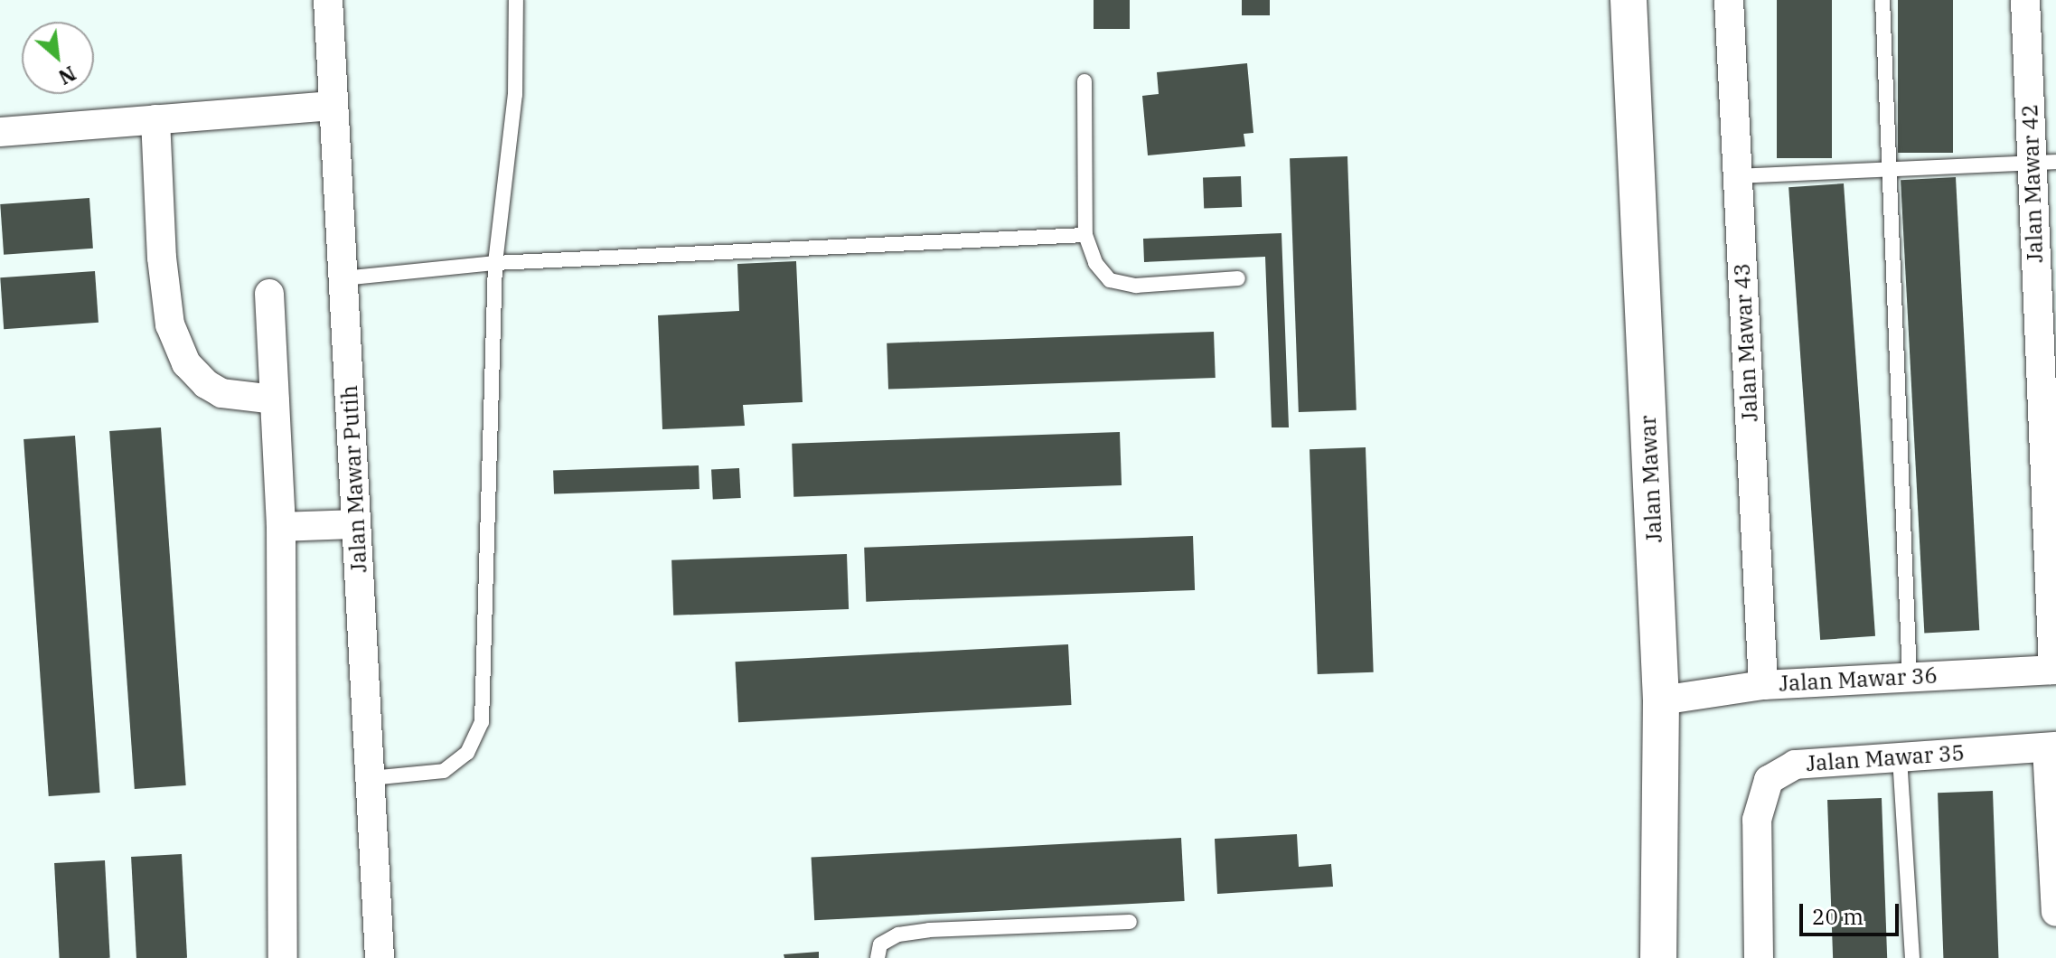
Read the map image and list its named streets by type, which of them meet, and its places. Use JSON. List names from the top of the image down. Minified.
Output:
{"streets":{"street":["Jalan Mawar 42","Jalan Mawar 43","Jalan Mawar Putih","Jalan Mawar","Jalan Mawar 36","Jalan Mawar 35"]},"crossings":[["Jalan Mawar 42","Jalan Mawar 36"],["Jalan Mawar 43","Jalan Mawar 36"],["Jalan Mawar","Jalan Mawar 36"]],"scale_bar":"20 m","north":"bottom right"}
